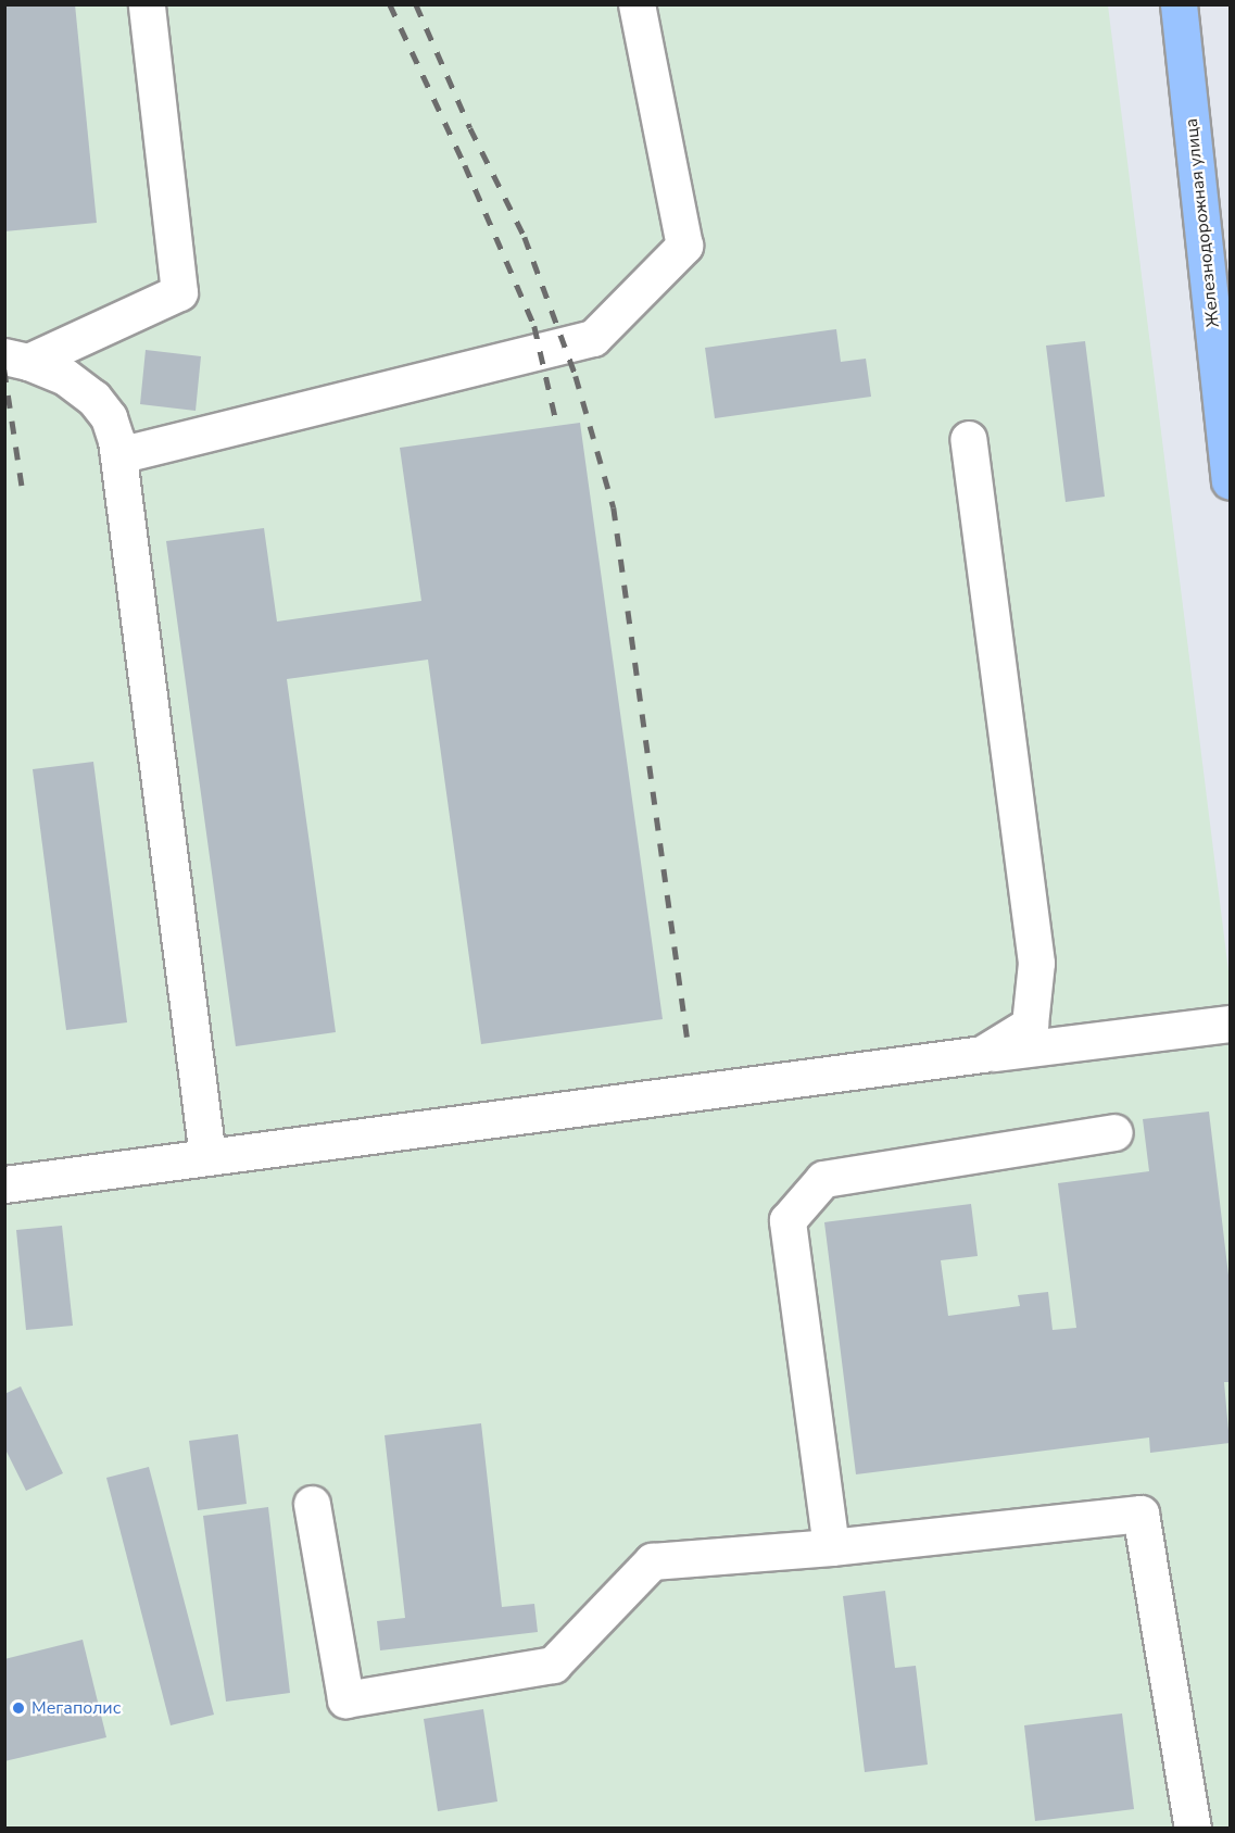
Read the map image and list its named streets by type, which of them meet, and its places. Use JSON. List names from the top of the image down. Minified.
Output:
{"streets":{"main road":["Железнодорожная улица"]},"places":["Мегаполис"]}
